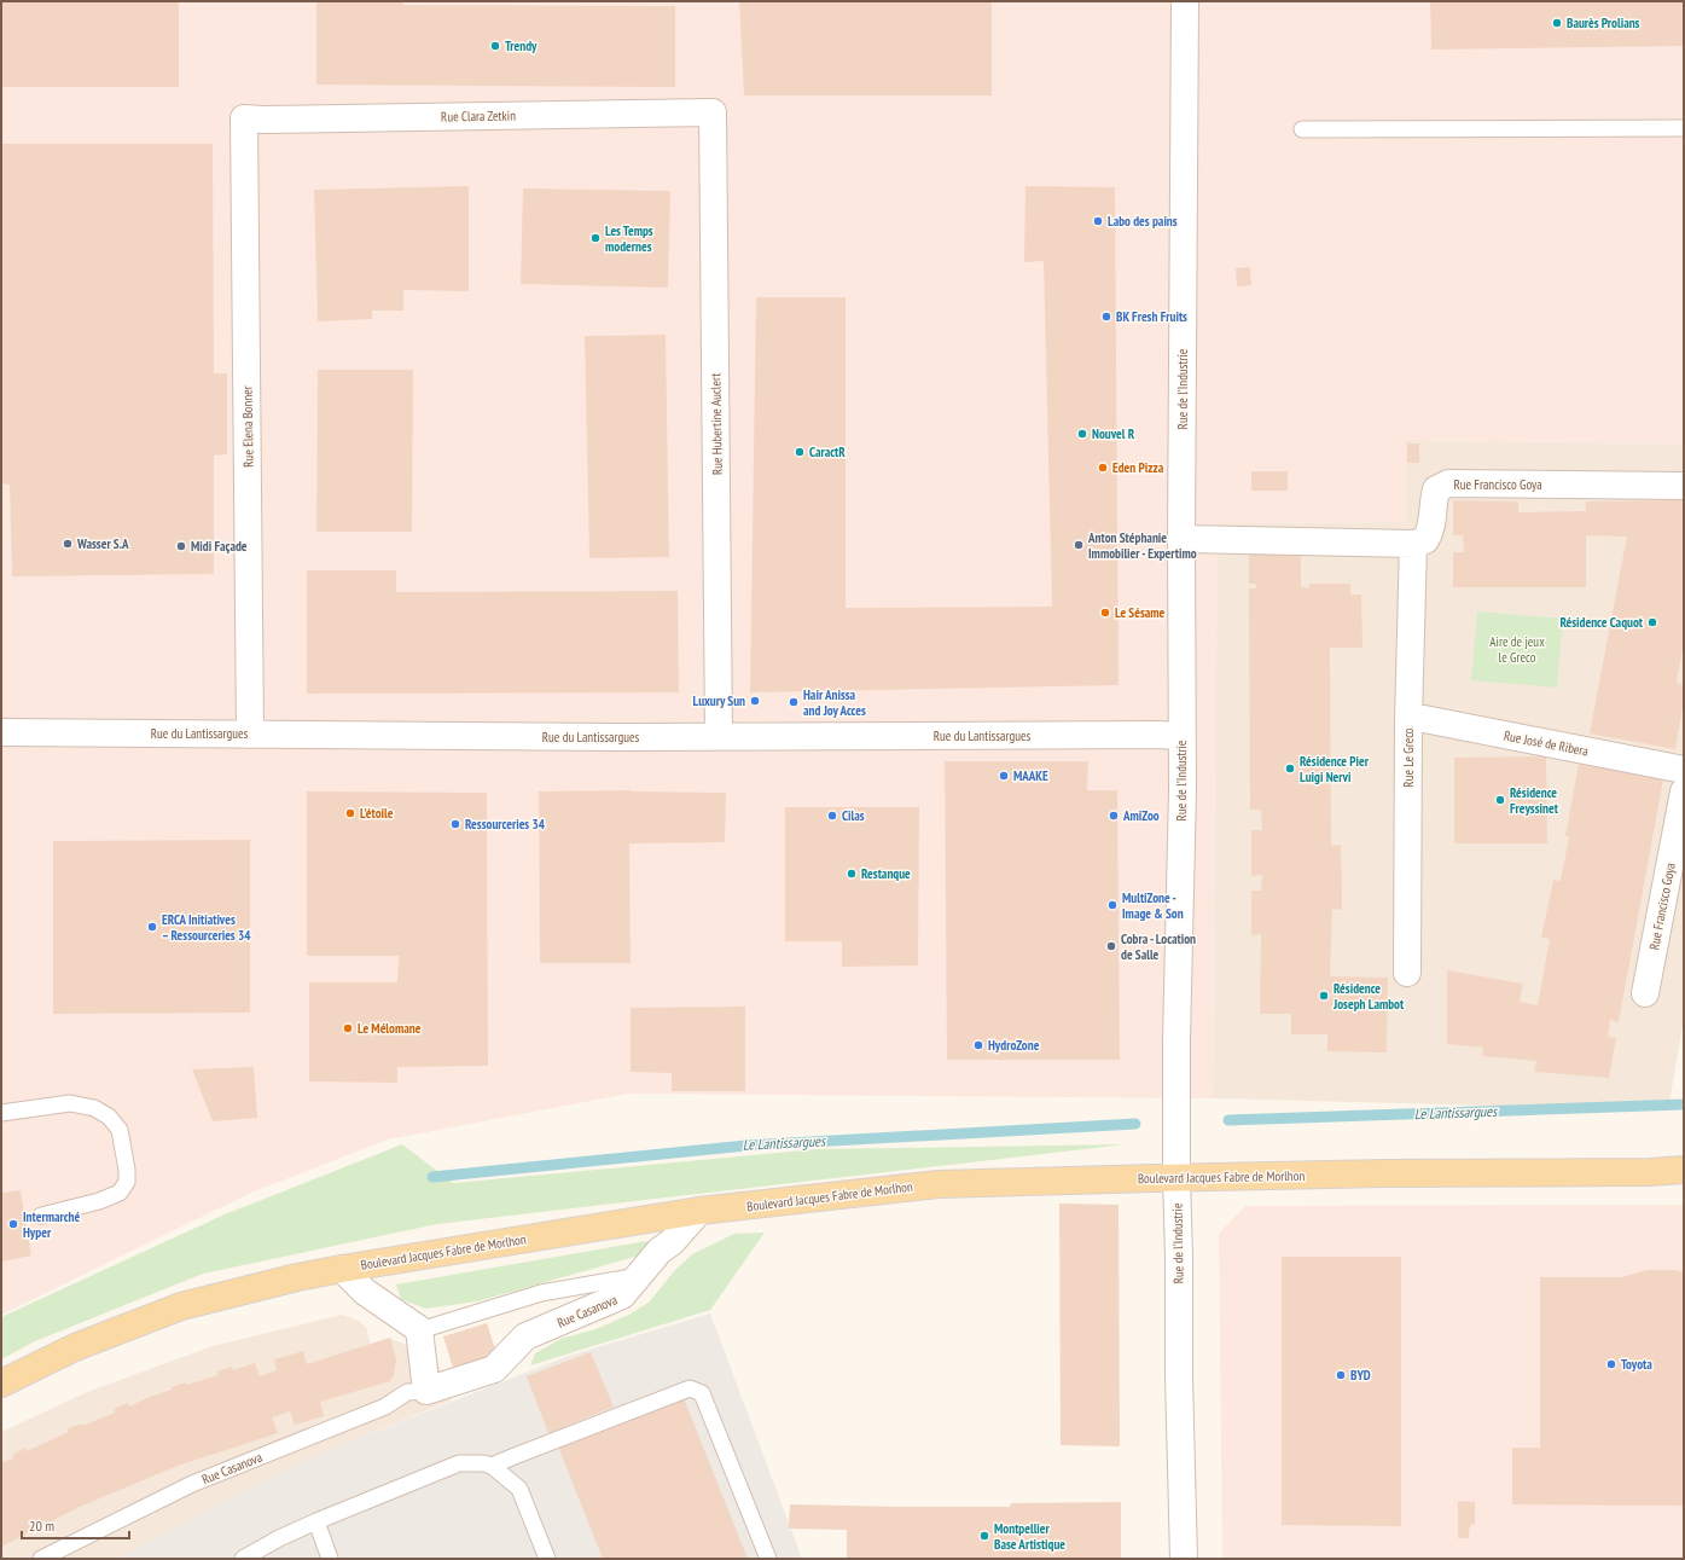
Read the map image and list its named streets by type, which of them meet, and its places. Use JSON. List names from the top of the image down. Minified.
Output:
{"streets":{"main road":["Boulevard Jacques Fabre de Morlhon"],"street":["Rue Clara Zetkin","Rue de l'Industrie","Rue Hubertine Auclert","Rue Elena Bonner","Rue Francisco Goya","Rue du Lantissargues","Rue José de Ribera","Rue Le Greco","Rue Casanova"]},"crossings":[["Rue Clara Zetkin","Rue Hubertine Auclert"],["Rue Clara Zetkin","Rue Elena Bonner"],["Rue de l'Industrie","Rue du Lantissargues"],["Rue de l'Industrie","Boulevard Jacques Fabre de Morlhon"],["Rue Hubertine Auclert","Rue du Lantissargues"],["Rue Elena Bonner","Rue du Lantissargues"],["Rue Francisco Goya","Rue Le Greco"],["Rue José de Ribera","Rue Le Greco"],["Boulevard Jacques Fabre de Morlhon","Rue Casanova"]],"water":["Le Lantissargues"],"parks":["Aire de jeux le Greco"],"places":["Baurès Prolians","Trendy","Labo des pains","Les Temps modernes","BK Fresh Fruits","Nouvel R","CaractR","Eden Pizza","Wasser S.A","Anton Stéphanie Immobilier - Expertimo","Midi Façade","Le Sésame","Résidence Caquot","Luxury Sun","Hair Anissa and Joy Acces","Résidence Pier Luigi Nervi","MAAKE","Résidence Freyssinet","L'étoile","Cilas","AmiZoo","Ressourceries 34","Restanque","MultiZone - Image & Son","ERCA Initiatives – Ressourceries 34","Cobra - Location de Salle","Résidence Joseph Lambot","Le Mélomane","HydroZone","Intermarché Hyper","Toyota","BYD","Montpellier Base Artistique"],"scale_bar":"20 m"}
